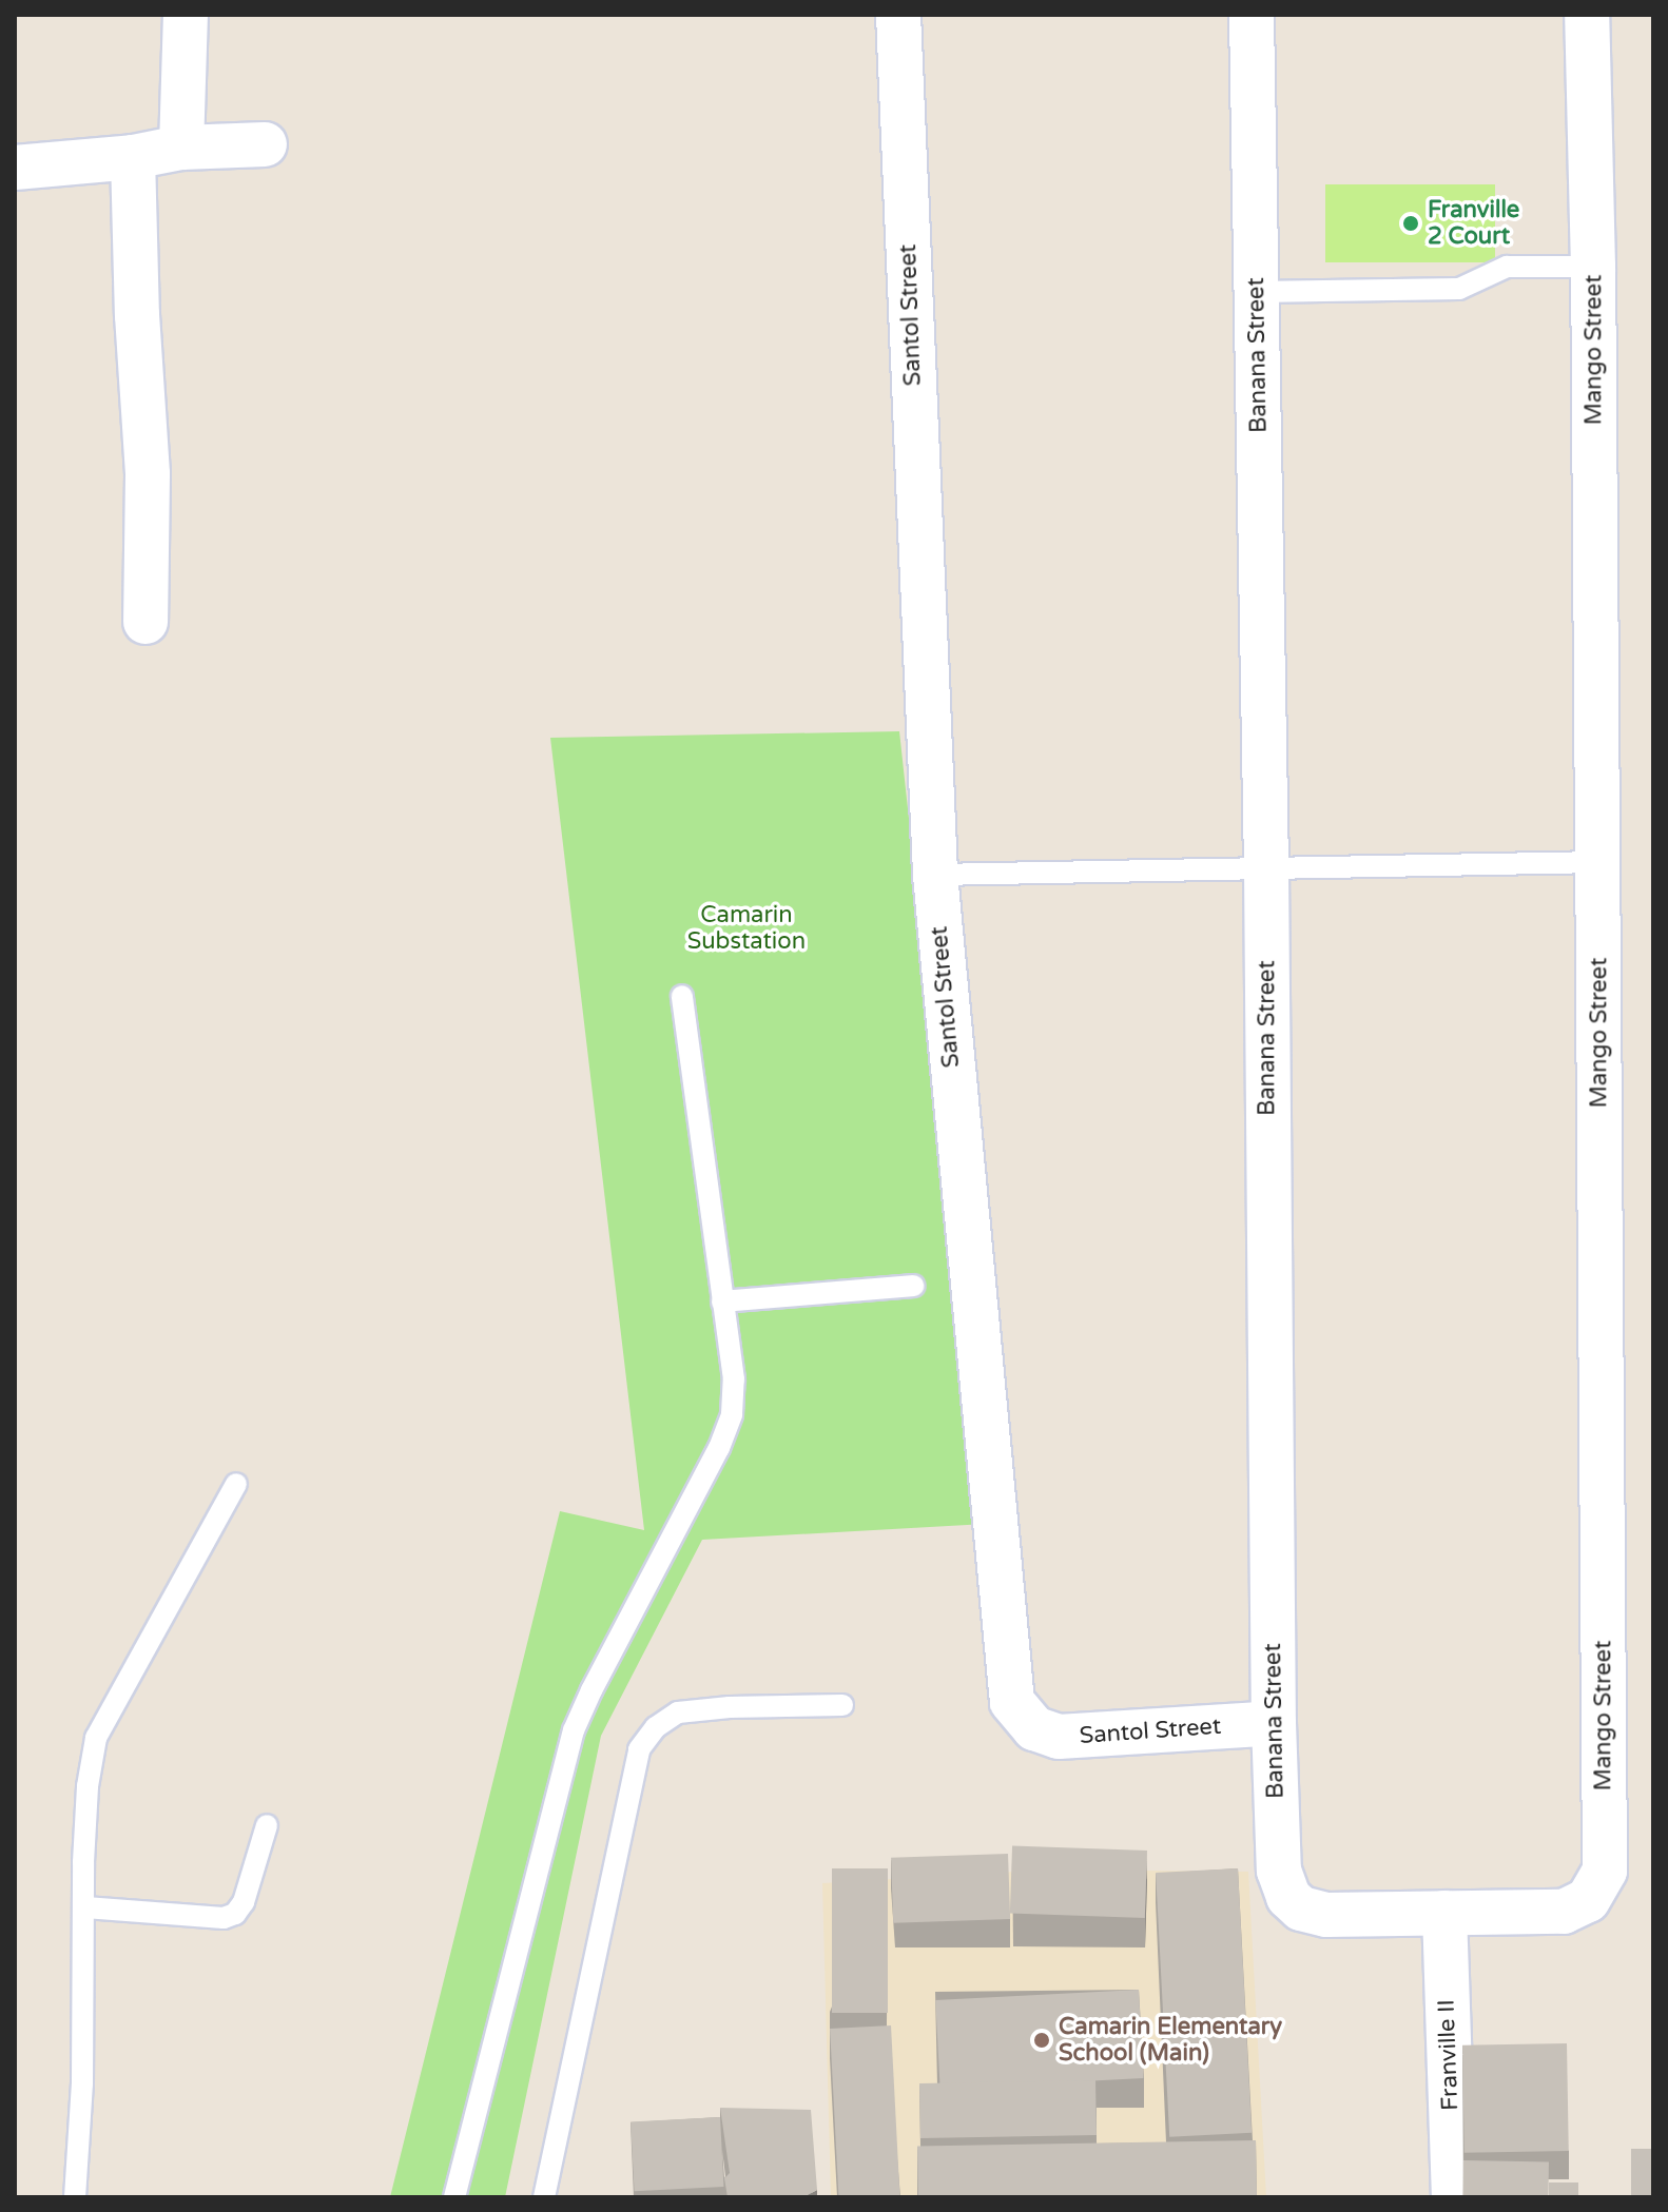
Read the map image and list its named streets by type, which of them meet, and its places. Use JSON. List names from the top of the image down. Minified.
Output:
{"streets":{"street":["Santol Street","Mango Street","Banana Street","Franville II"]},"crossings":[["Santol Street","Banana Street"],["Mango Street","Banana Street"],["Mango Street","Franville II"],["Banana Street","Franville II"]],"parks":["Camarin Substation"],"places":["Franville 2 Court","Camarin Elementary School (Main)"]}
